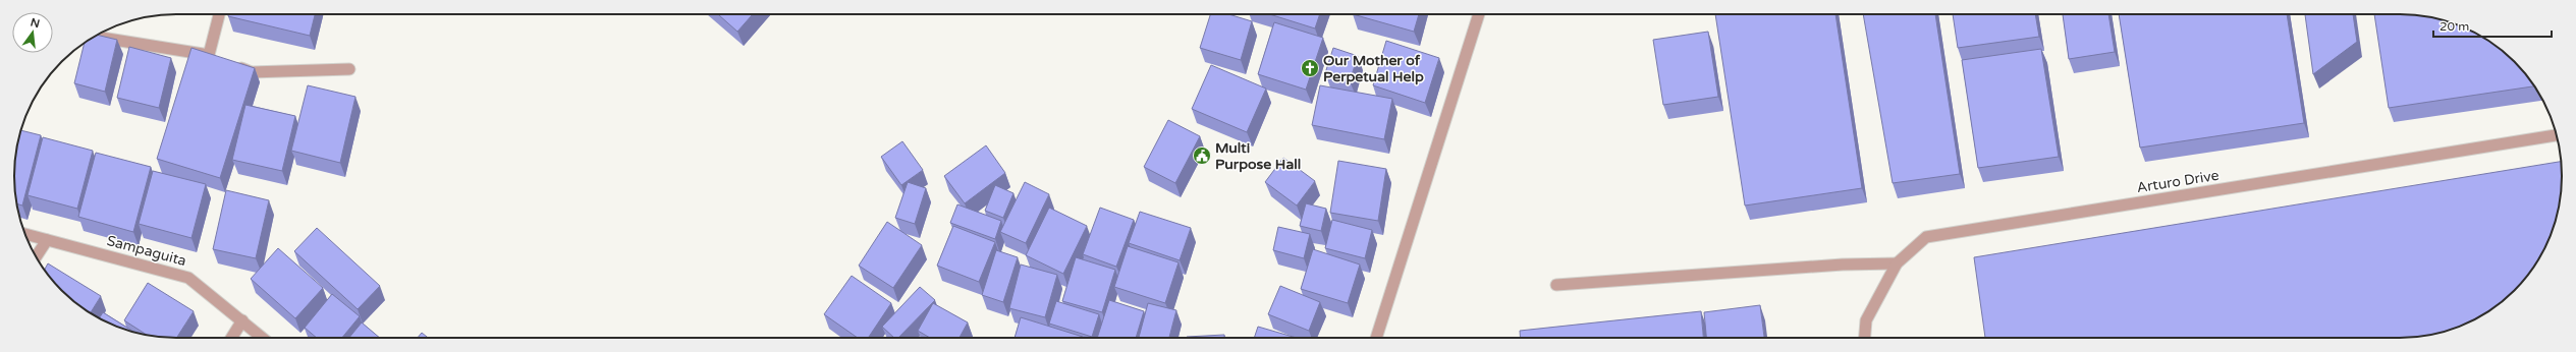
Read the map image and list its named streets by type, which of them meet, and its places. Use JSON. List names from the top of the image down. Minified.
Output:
{"streets":{"street":["Arturo Drive","Sampaguita"]},"places":{"church":["Our Mother of Perpetual Help"],"public building":["Multi Purpose Hall"]},"scale_bar":"20 m","north":"top"}
